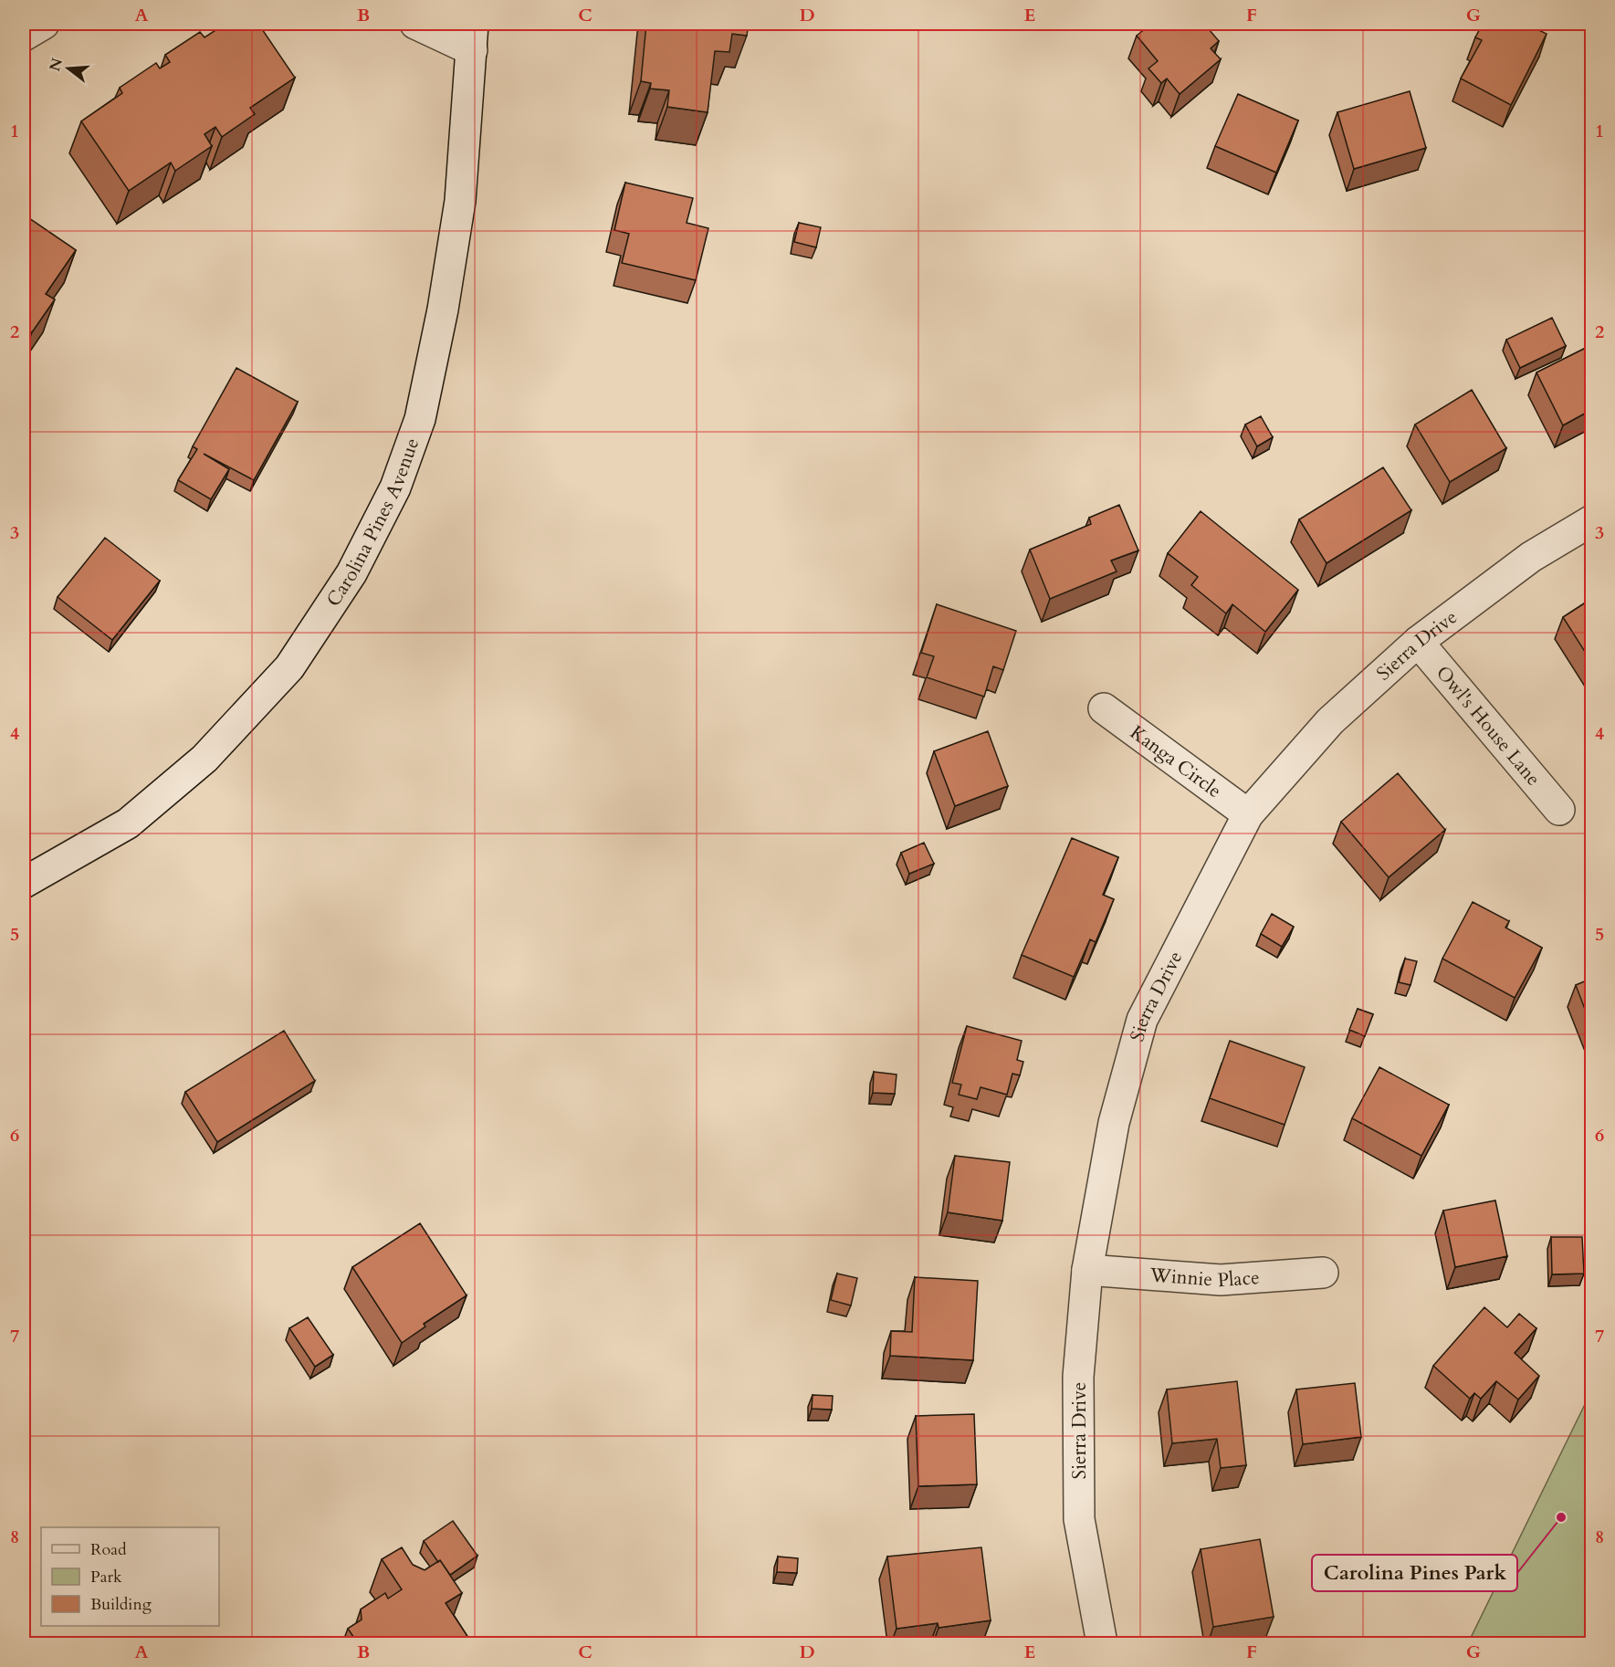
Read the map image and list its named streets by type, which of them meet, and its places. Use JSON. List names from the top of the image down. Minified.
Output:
{"streets":{"street":["Carolina Pines Avenue","Sierra Drive","Owl's House Lane","Kanga Circle","Winnie Place"]},"crossings":[["Sierra Drive","Owl's House Lane"],["Sierra Drive","Kanga Circle"],["Sierra Drive","Winnie Place"]],"places":["Carolina Pines Park"],"legend":["Road","Park","Building"],"north":"left","grid":{"columns":["A","B","C","D","E","F","G"],"rows":["1","2","3","4","5","6","7","8"]}}
